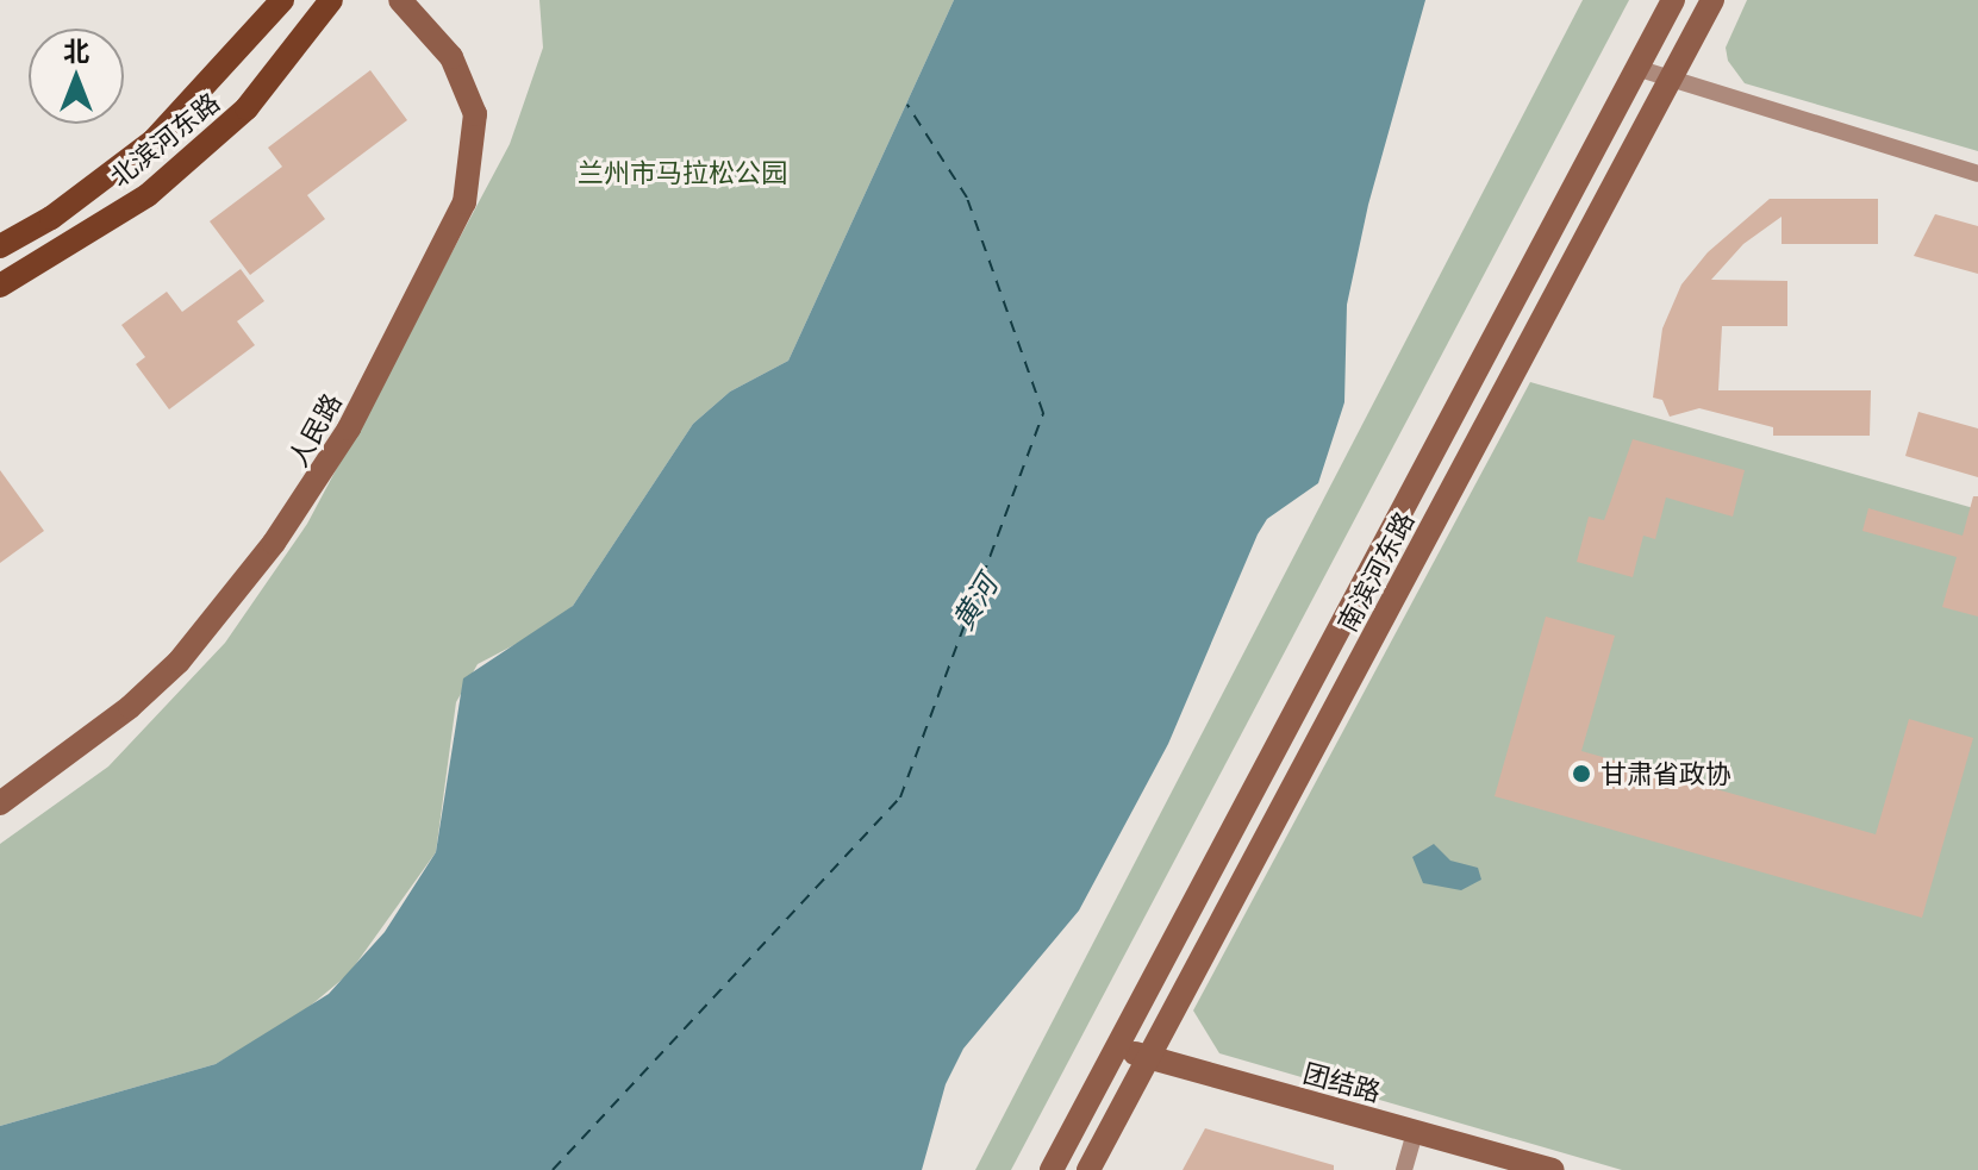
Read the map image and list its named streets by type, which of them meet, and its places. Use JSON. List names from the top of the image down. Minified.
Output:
{"streets":{"main road":["北滨河东路","人民路","南滨河东路","团结路"]},"crossings":[["南滨河东路","团结路"]],"water":["黄河"],"parks":["兰州市马拉松公园"],"places":["甘肃省政协"],"north":"top"}
